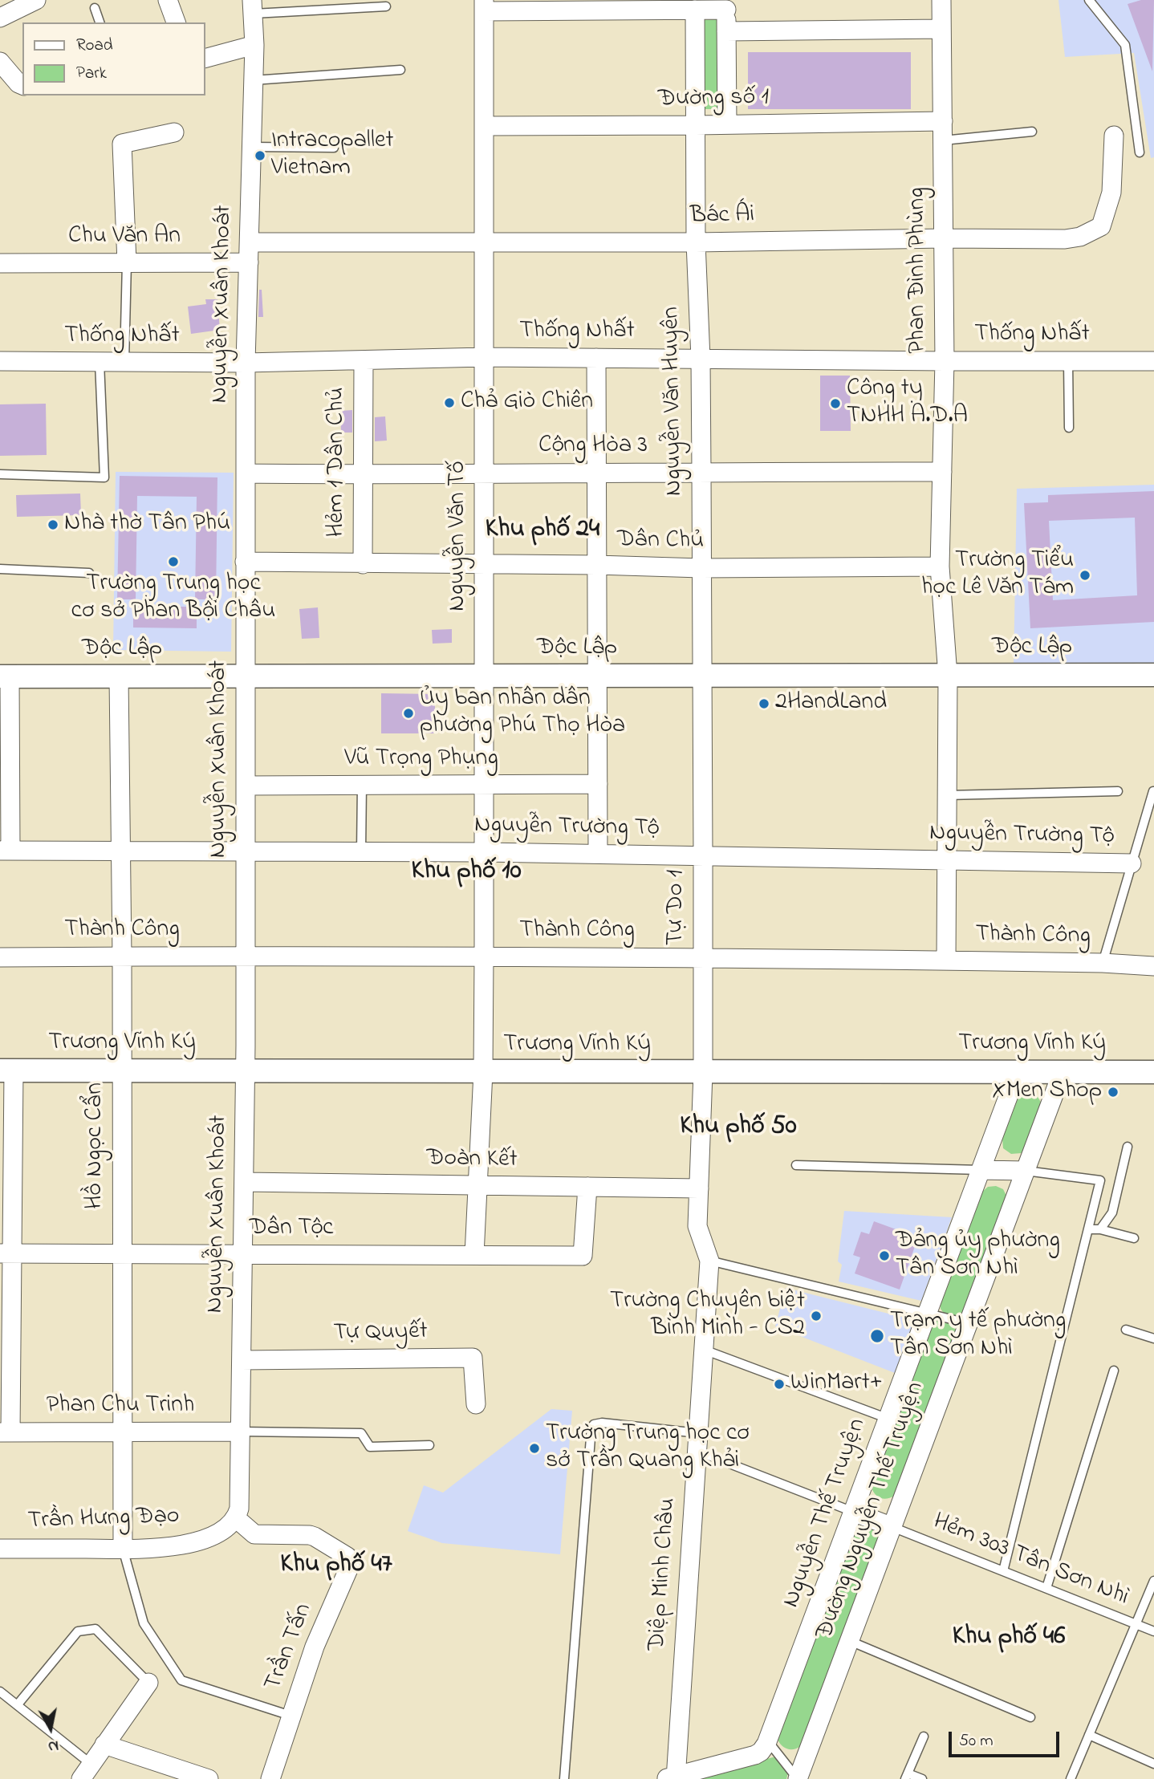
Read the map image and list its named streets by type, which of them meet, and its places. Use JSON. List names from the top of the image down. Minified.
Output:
{"streets":{"street":["Đường số 1","Bác Ái","Chu Văn An","Phan Đình Phùng","Nguyễn Xuân Khoát","Thống Nhất","Nguyễn Văn Huyên","Cộng Hòa 3","Hẻm 1 Dân Chủ","Nguyễn Văn Tố","Dân Chủ","Độc Lập","Vũ Trọng Phụng","Nguyễn Trường Tộ","Tự Do 1","Thành Công","Trương Vĩnh Ký","Hồ Ngọc Cẩn","Đoàn Kết","Dân Tộc","Tự Quyết","Phan Chu Trinh","Đường Nguyễn Thế Truyện","Nguyễn Thế Truyện","Trần Hưng Đạo","Diệp Minh Châu","Trần Tấn"],"lane":["Hẻm 303 Tân Sơn Nhì"]},"crossings":[["Đường số 1","Phan Đình Phùng"],["Đường số 1","Nguyễn Văn Huyên"],["Đường số 1","Nguyễn Văn Tố"],["Bác Ái","Phan Đình Phùng"],["Bác Ái","Nguyễn Xuân Khoát"],["Bác Ái","Nguyễn Văn Huyên"],["Bác Ái","Nguyễn Văn Tố"],["Chu Văn An","Nguyễn Xuân Khoát"],["Phan Đình Phùng","Thống Nhất"],["Phan Đình Phùng","Cộng Hòa 3"],["Phan Đình Phùng","Dân Chủ"],["Phan Đình Phùng","Độc Lập"],["Phan Đình Phùng","Nguyễn Trường Tộ"],["Phan Đình Phùng","Thành Công"],["Nguyễn Xuân Khoát","Thống Nhất"],["Nguyễn Xuân Khoát","Cộng Hòa 3"],["Nguyễn Xuân Khoát","Dân Chủ"],["Nguyễn Xuân Khoát","Độc Lập"],["Nguyễn Xuân Khoát","Vũ Trọng Phụng"],["Nguyễn Xuân Khoát","Nguyễn Trường Tộ"],["Nguyễn Xuân Khoát","Thành Công"],["Nguyễn Xuân Khoát","Trương Vĩnh Ký"],["Nguyễn Xuân Khoát","Đoàn Kết"],["Nguyễn Xuân Khoát","Dân Tộc"],["Nguyễn Xuân Khoát","Tự Quyết"],["Nguyễn Xuân Khoát","Phan Chu Trinh"],["Nguyễn Xuân Khoát","Trần Hưng Đạo"],["Nguyễn Xuân Khoát","Trần Tấn"],["Thống Nhất","Nguyễn Văn Huyên"],["Thống Nhất","Hẻm 1 Dân Chủ"],["Thống Nhất","Nguyễn Văn Tố"],["Nguyễn Văn Huyên","Cộng Hòa 3"],["Nguyễn Văn Huyên","Dân Chủ"],["Nguyễn Văn Huyên","Độc Lập"],["Nguyễn Văn Huyên","Tự Do 1"],["Cộng Hòa 3","Hẻm 1 Dân Chủ"],["Cộng Hòa 3","Nguyễn Văn Tố"],["Hẻm 1 Dân Chủ","Dân Chủ"],["Nguyễn Văn Tố","Dân Chủ"],["Nguyễn Văn Tố","Độc Lập"],["Nguyễn Văn Tố","Vũ Trọng Phụng"],["Nguyễn Văn Tố","Nguyễn Trường Tộ"],["Nguyễn Văn Tố","Thành Công"],["Nguyễn Văn Tố","Trương Vĩnh Ký"],["Nguyễn Văn Tố","Đoàn Kết"],["Nguyễn Văn Tố","Dân Tộc"],["Độc Lập","Tự Do 1"],["Độc Lập","Hồ Ngọc Cẩn"],["Nguyễn Trường Tộ","Tự Do 1"],["Nguyễn Trường Tộ","Hồ Ngọc Cẩn"],["Tự Do 1","Thành Công"],["Tự Do 1","Trương Vĩnh Ký"],["Tự Do 1","Diệp Minh Châu"],["Thành Công","Hồ Ngọc Cẩn"],["Trương Vĩnh Ký","Hồ Ngọc Cẩn"],["Trương Vĩnh Ký","Đường Nguyễn Thế Truyện"],["Trương Vĩnh Ký","Nguyễn Thế Truyện"],["Trương Vĩnh Ký","Diệp Minh Châu"],["Hồ Ngọc Cẩn","Dân Tộc"],["Hồ Ngọc Cẩn","Phan Chu Trinh"],["Hồ Ngọc Cẩn","Trần Hưng Đạo"],["Đoàn Kết","Dân Tộc"],["Đoàn Kết","Diệp Minh Châu"],["Đường Nguyễn Thế Truyện","Hẻm 303 Tân Sơn Nhì"],["Trần Hưng Đạo","Trần Tấn"]],"districts":["Khu phố 24","Khu phố 10","Khu phố 50","Khu phố 47","Khu phố 46"],"places":["Intracopallet Vietnam","Chả Giò Chiên","Công ty TNHH A.D.A","Nhà thờ Tân Phú","Trường Trung học cơ sở Phan Bội Châu","Trường Tiểu học Lê Văn Tám","2HandLand","Ủy ban nhân dân phường Phú Thọ Hòa","XMen Shop","Đảng ủy phường Tân Sơn Nhì","Trường Chuyên biệt Bình Minh - CS2","Trạm y tế phường Tân Sơn Nhì","WinMart+","Trường Trung học cơ sở Trần Quang Khải"],"legend":["Road","Park"],"scale_bar":"50 m","north":"bottom"}
